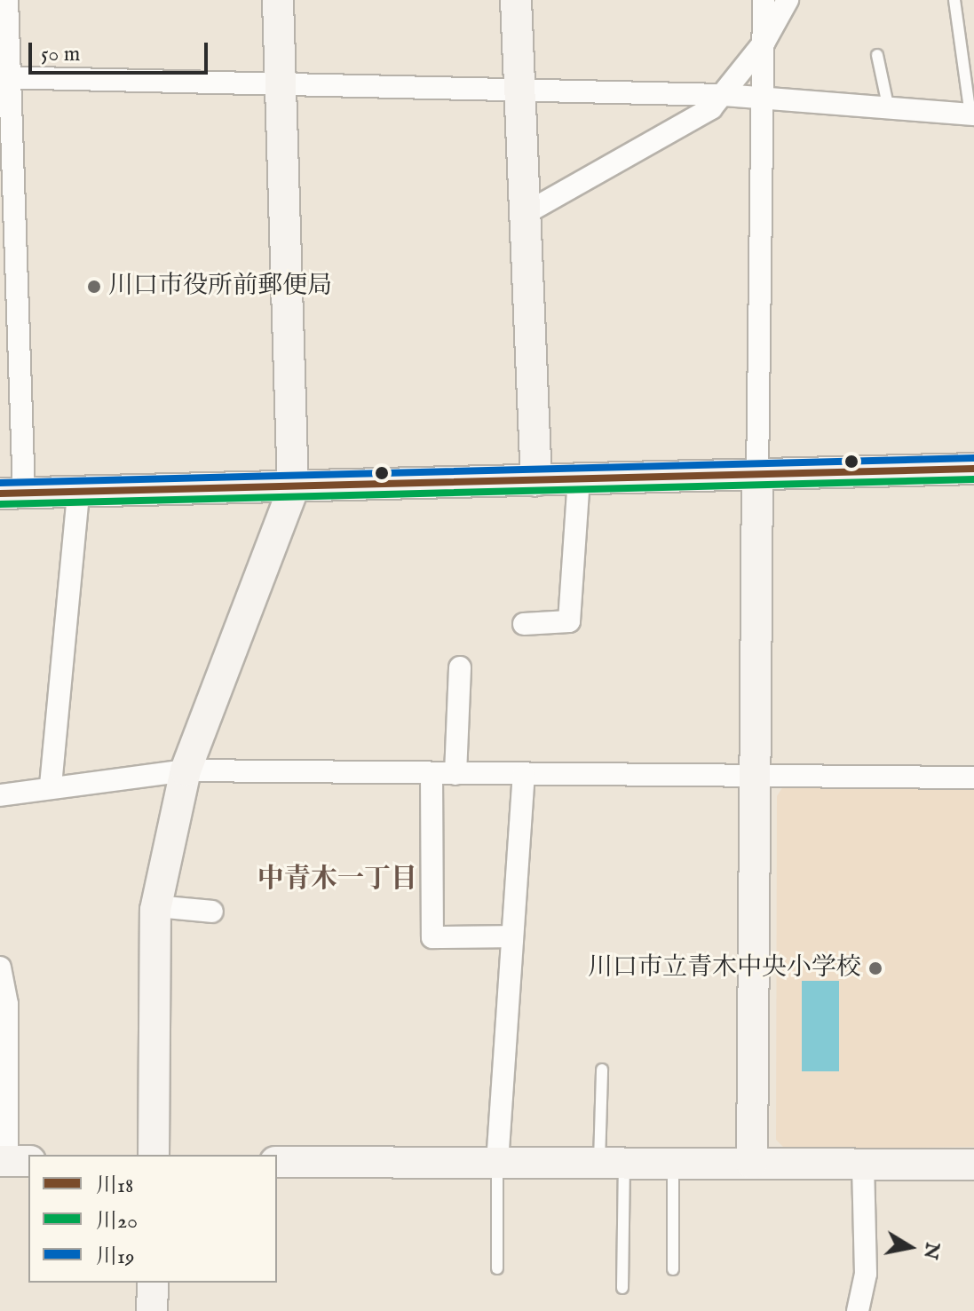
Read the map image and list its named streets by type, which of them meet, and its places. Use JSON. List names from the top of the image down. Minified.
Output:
{"districts":["中青木一丁目"],"places":["川口市役所前郵便局","川口市立青木中央小学校"],"lines":["transit line 川19","transit line 川18","transit line 川20"],"legend":["川18","川20","川19"],"scale_bar":"50 m","north":"right"}
